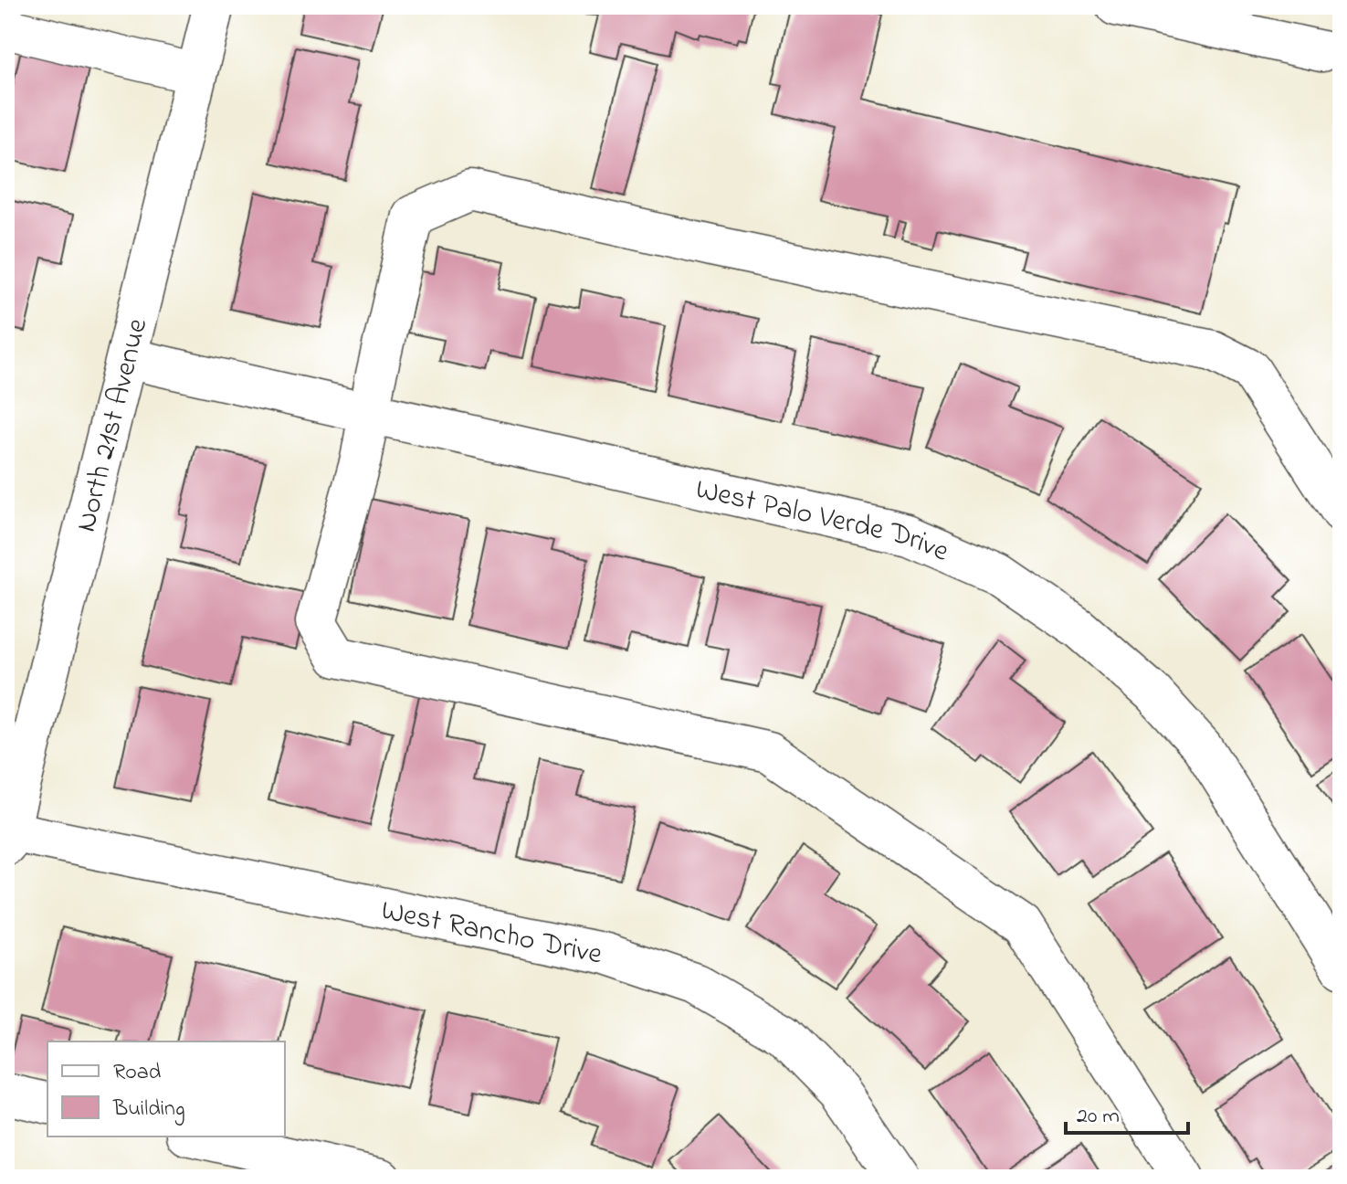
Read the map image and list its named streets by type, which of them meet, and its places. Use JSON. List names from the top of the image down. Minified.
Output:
{"streets":{"street":["North 21st Avenue","West Palo Verde Drive","West Rancho Drive"]},"crossings":[["North 21st Avenue","West Palo Verde Drive"],["North 21st Avenue","West Rancho Drive"]],"legend":["Road","Building"],"scale_bar":"20 m"}
